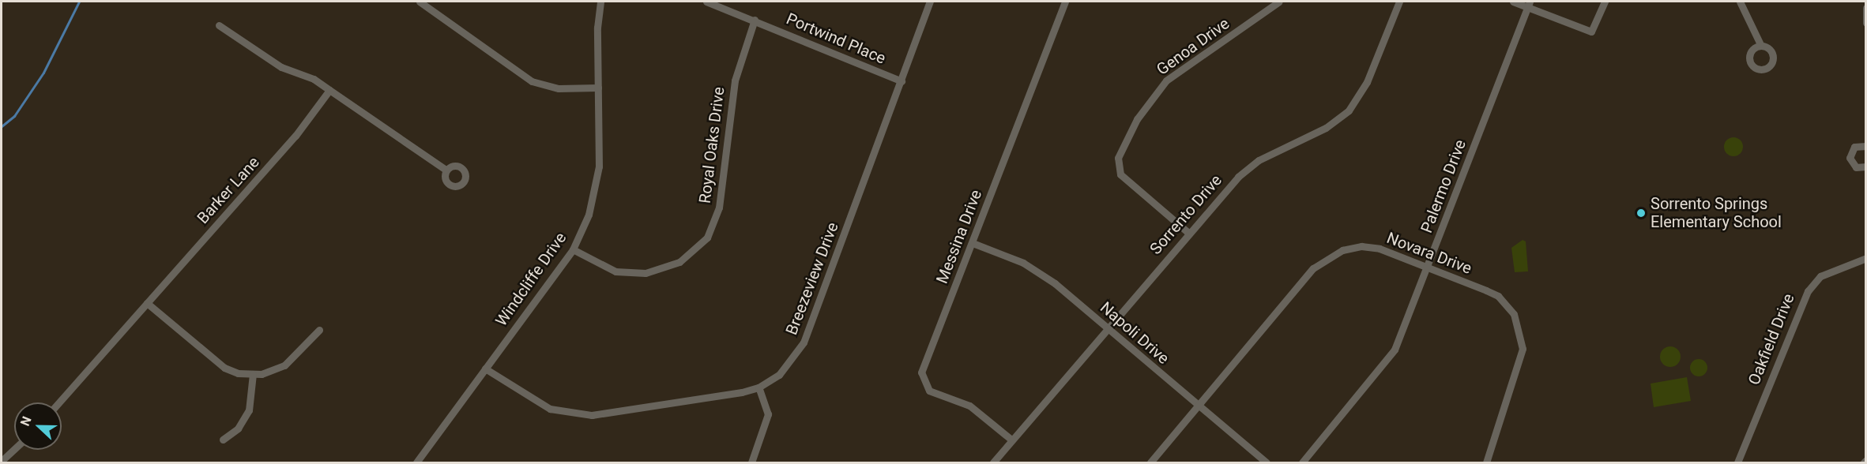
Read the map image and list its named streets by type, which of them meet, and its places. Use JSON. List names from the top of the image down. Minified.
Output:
{"streets":{"street":["Portwind Place","Genoa Drive","Royal Oaks Drive","Palermo Drive","Barker Lane","Sorrento Drive","Messina Drive","Novara Drive","Breezeview Drive","Windcliffe Drive","Napoli Drive","Oakfield Drive"]},"crossings":[["Portwind Place","Royal Oaks Drive"],["Portwind Place","Breezeview Drive"],["Genoa Drive","Sorrento Drive"],["Royal Oaks Drive","Windcliffe Drive"],["Palermo Drive","Novara Drive"],["Sorrento Drive","Messina Drive"],["Sorrento Drive","Napoli Drive"],["Messina Drive","Napoli Drive"],["Novara Drive","Napoli Drive"],["Breezeview Drive","Windcliffe Drive"]],"places":["Sorrento Springs Elementary School"],"north":"left"}
